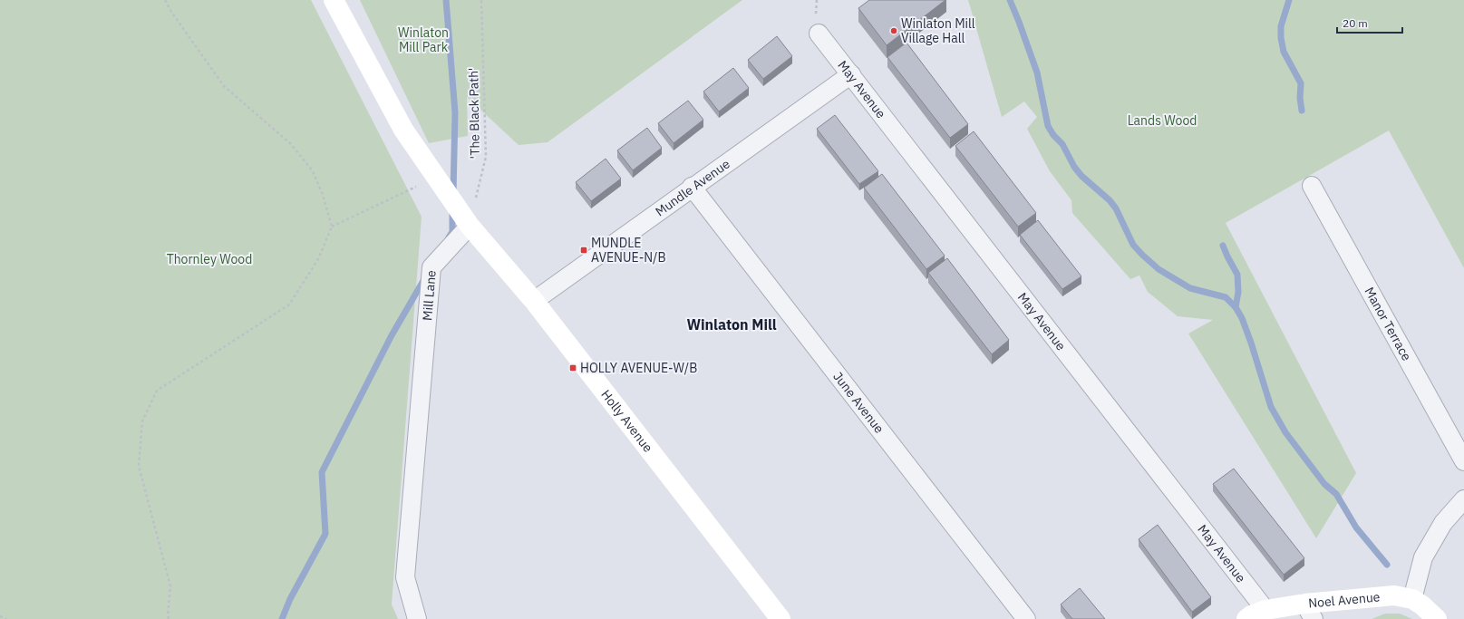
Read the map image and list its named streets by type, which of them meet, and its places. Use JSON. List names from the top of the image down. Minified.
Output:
{"streets":{"street":["May Avenue","Mundle Avenue","Mill Lane","Manor Terrace","June Avenue","Holly Avenue","Noel Avenue"],"path":["'The Black Path'"]},"crossings":[["May Avenue","Mundle Avenue"],["May Avenue","Noel Avenue"],["'The Black Path'","Mill Lane"],["'The Black Path'","Holly Avenue"],["Mundle Avenue","June Avenue"],["Mundle Avenue","Holly Avenue"],["Mill Lane","Holly Avenue"]],"districts":["Winlaton Mill"],"parks":["Winlaton Mill Park","Lands Wood","Thornley Wood"],"places":{"other":["Winlaton Mill Village Hall"],"transit":["MUNDLE AVENUE-N/B","HOLLY AVENUE-W/B"]},"scale_bar":"20 m"}
